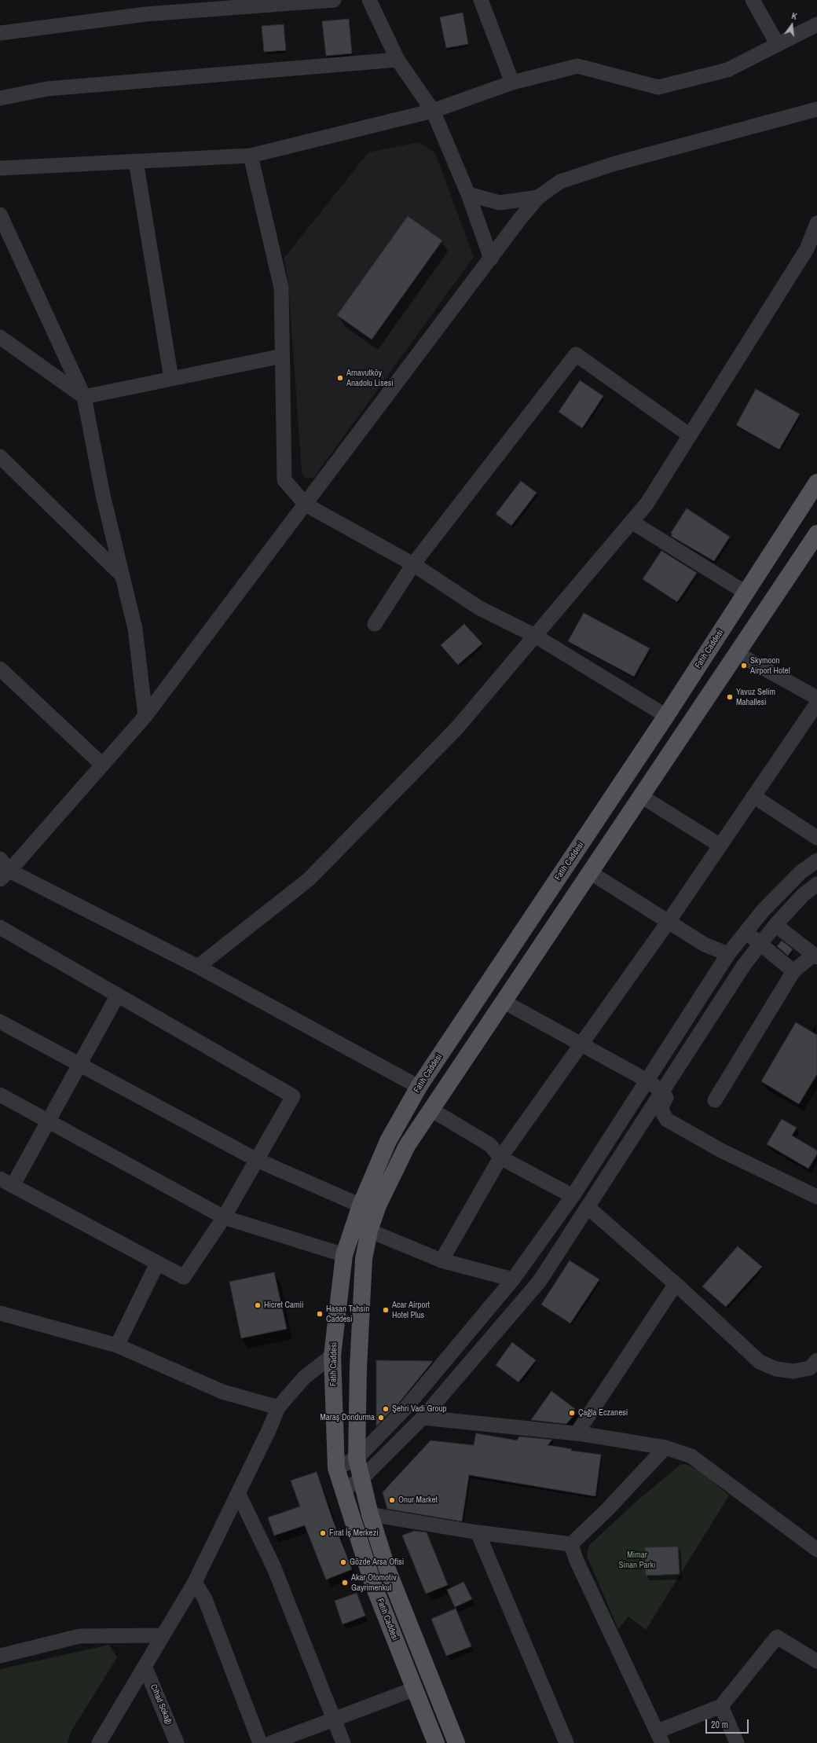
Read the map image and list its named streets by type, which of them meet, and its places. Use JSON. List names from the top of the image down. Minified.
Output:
{"streets":{"main road":["Fatih Caddesi"],"street":["Cihad Sokağı"]},"parks":["Mimar Sinan Parkı"],"places":["Arnavutköy Anadolu Lisesi","Skymoon Airport Hotel","Yavuz Selim Mahallesi","Hicret Camii","Acar Airport Hotel Plus","Hasan Tahsin Caddesi","Şehri Vadi Group","Çağla Eczanesi","Maraş Dondurma","Onur Market","Fırat İş Merkezi","Gözde Arsa Ofisi","Akar Otomotiv Gayrimenkul"],"scale_bar":"20 m","north":"top"}
